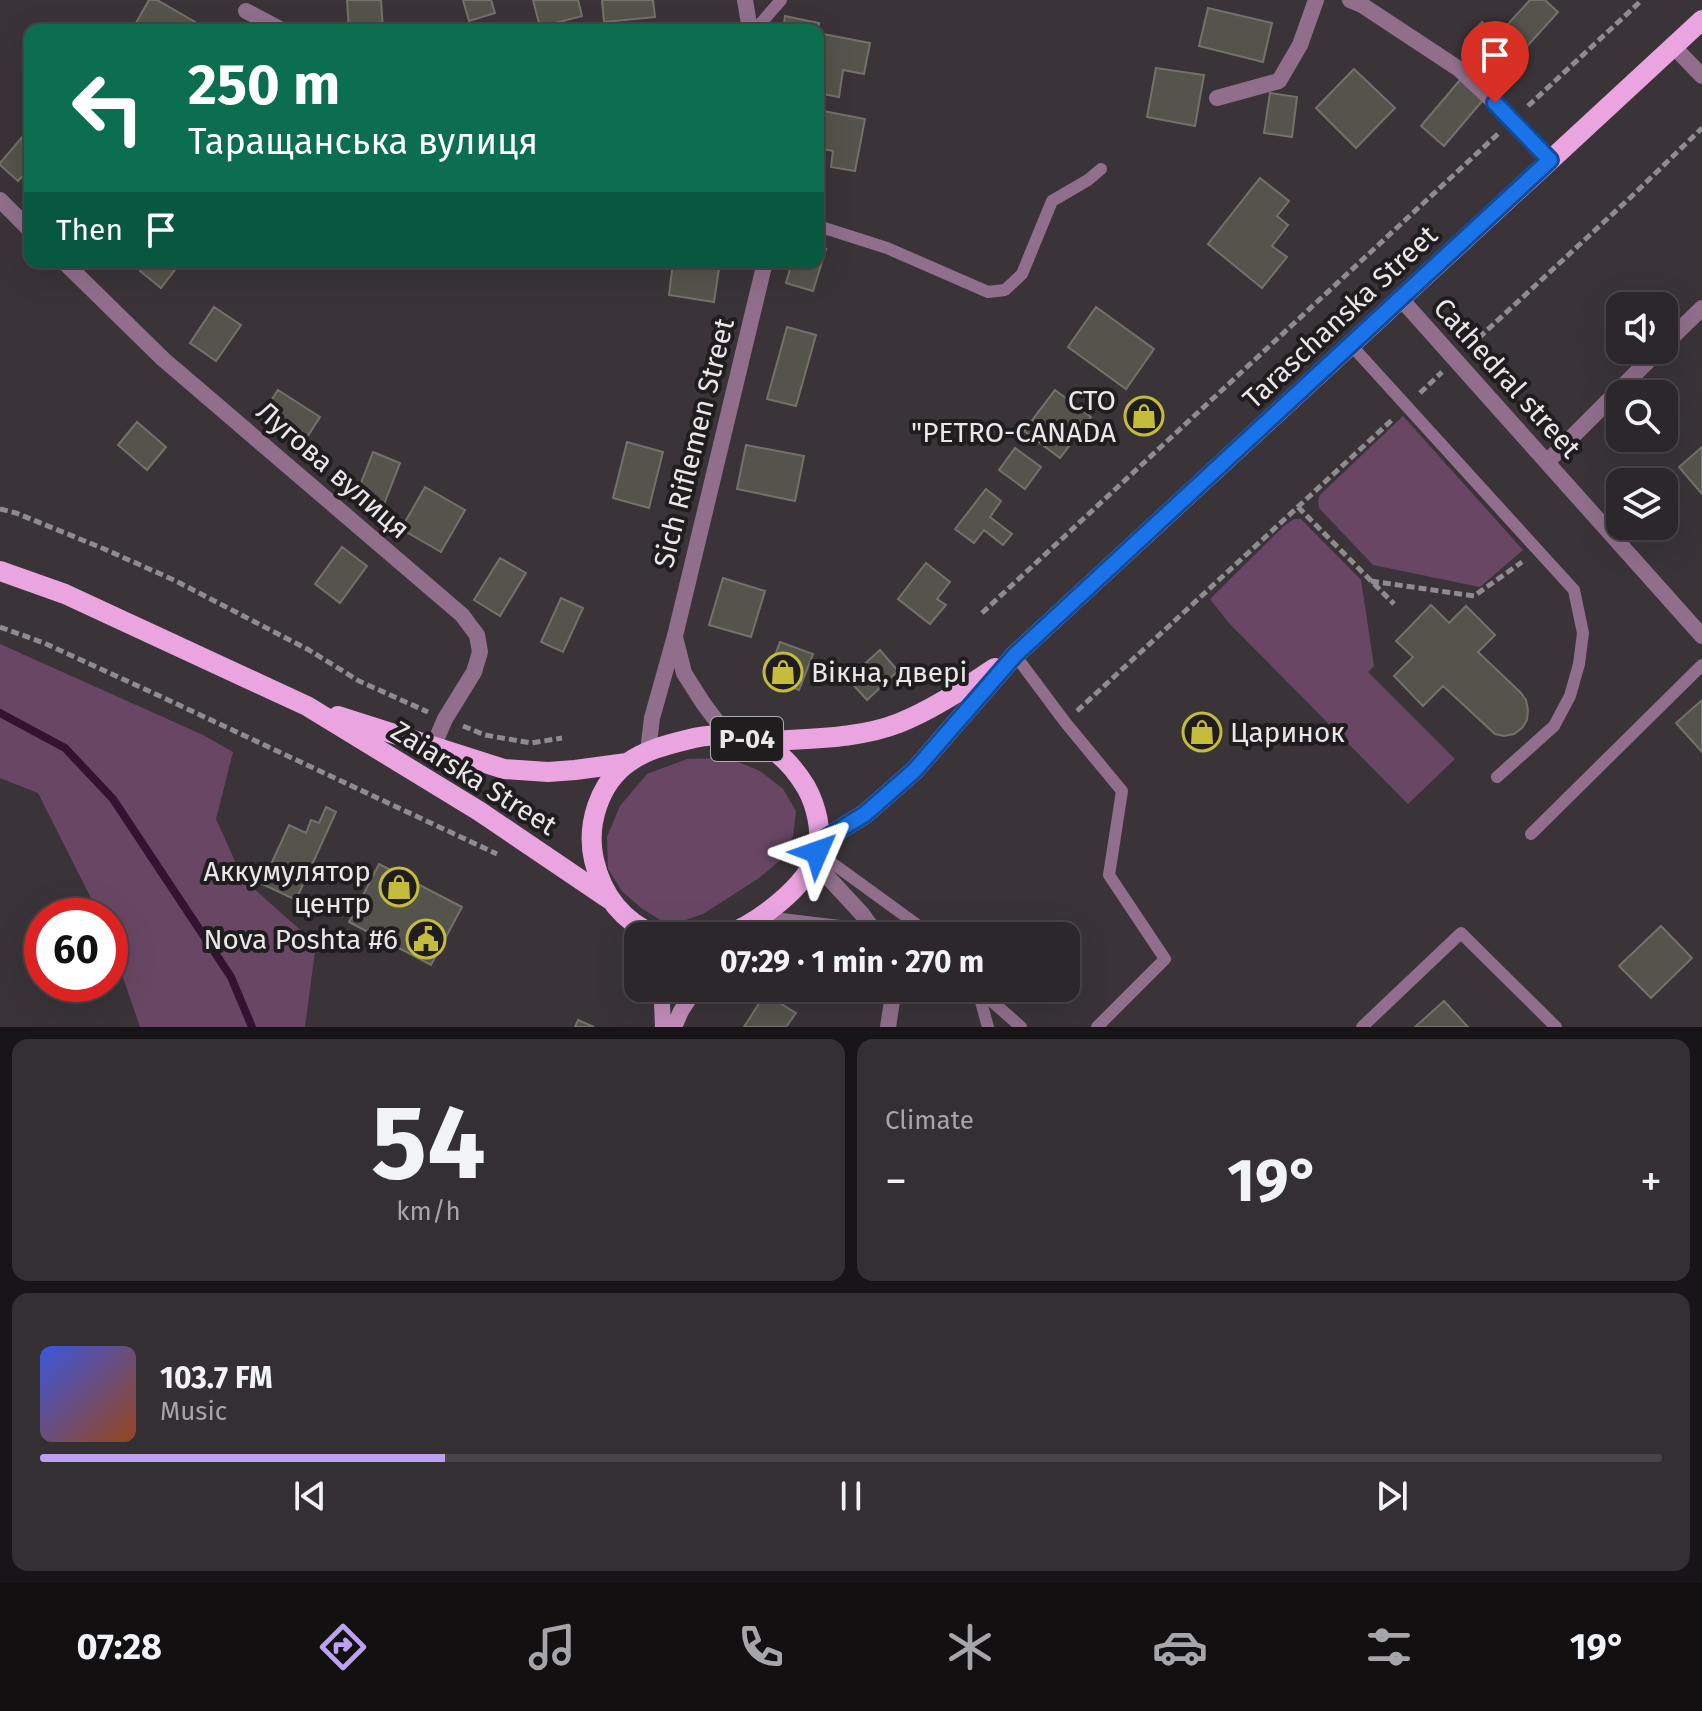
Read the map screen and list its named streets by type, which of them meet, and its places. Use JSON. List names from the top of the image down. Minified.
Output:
{"streets":{"main road":["Taraschanska Street","Р-04","Zaiarska Street"],"street":["Cathedral street","Sich Riflemen Street","Лугова вулиця"]},"crossings":[["Taraschanska Street","Cathedral street"],["Taraschanska Street","Р-04"],["Sich Riflemen Street","Р-04"],["Лугова вулиця","Zaiarska Street"],["Р-04","Zaiarska Street"]],"places":{"shop":["СТО \"PETRO-CANADA","Вікна, двері","Царинок","Аккумулятор центр"],"public building":["Nova Poshta #6"]},"page":{"turn":["250 m","Таращанська вулиця"],"then":"Then","limit":"60","trip":"07:29 · 1 min · 270 m","tile":[["54","km/h"],"Climate"],"heat":["−","19°","+"],"song":["103.7 FM","Music"],"tabs":["07:28","19°"]}}
